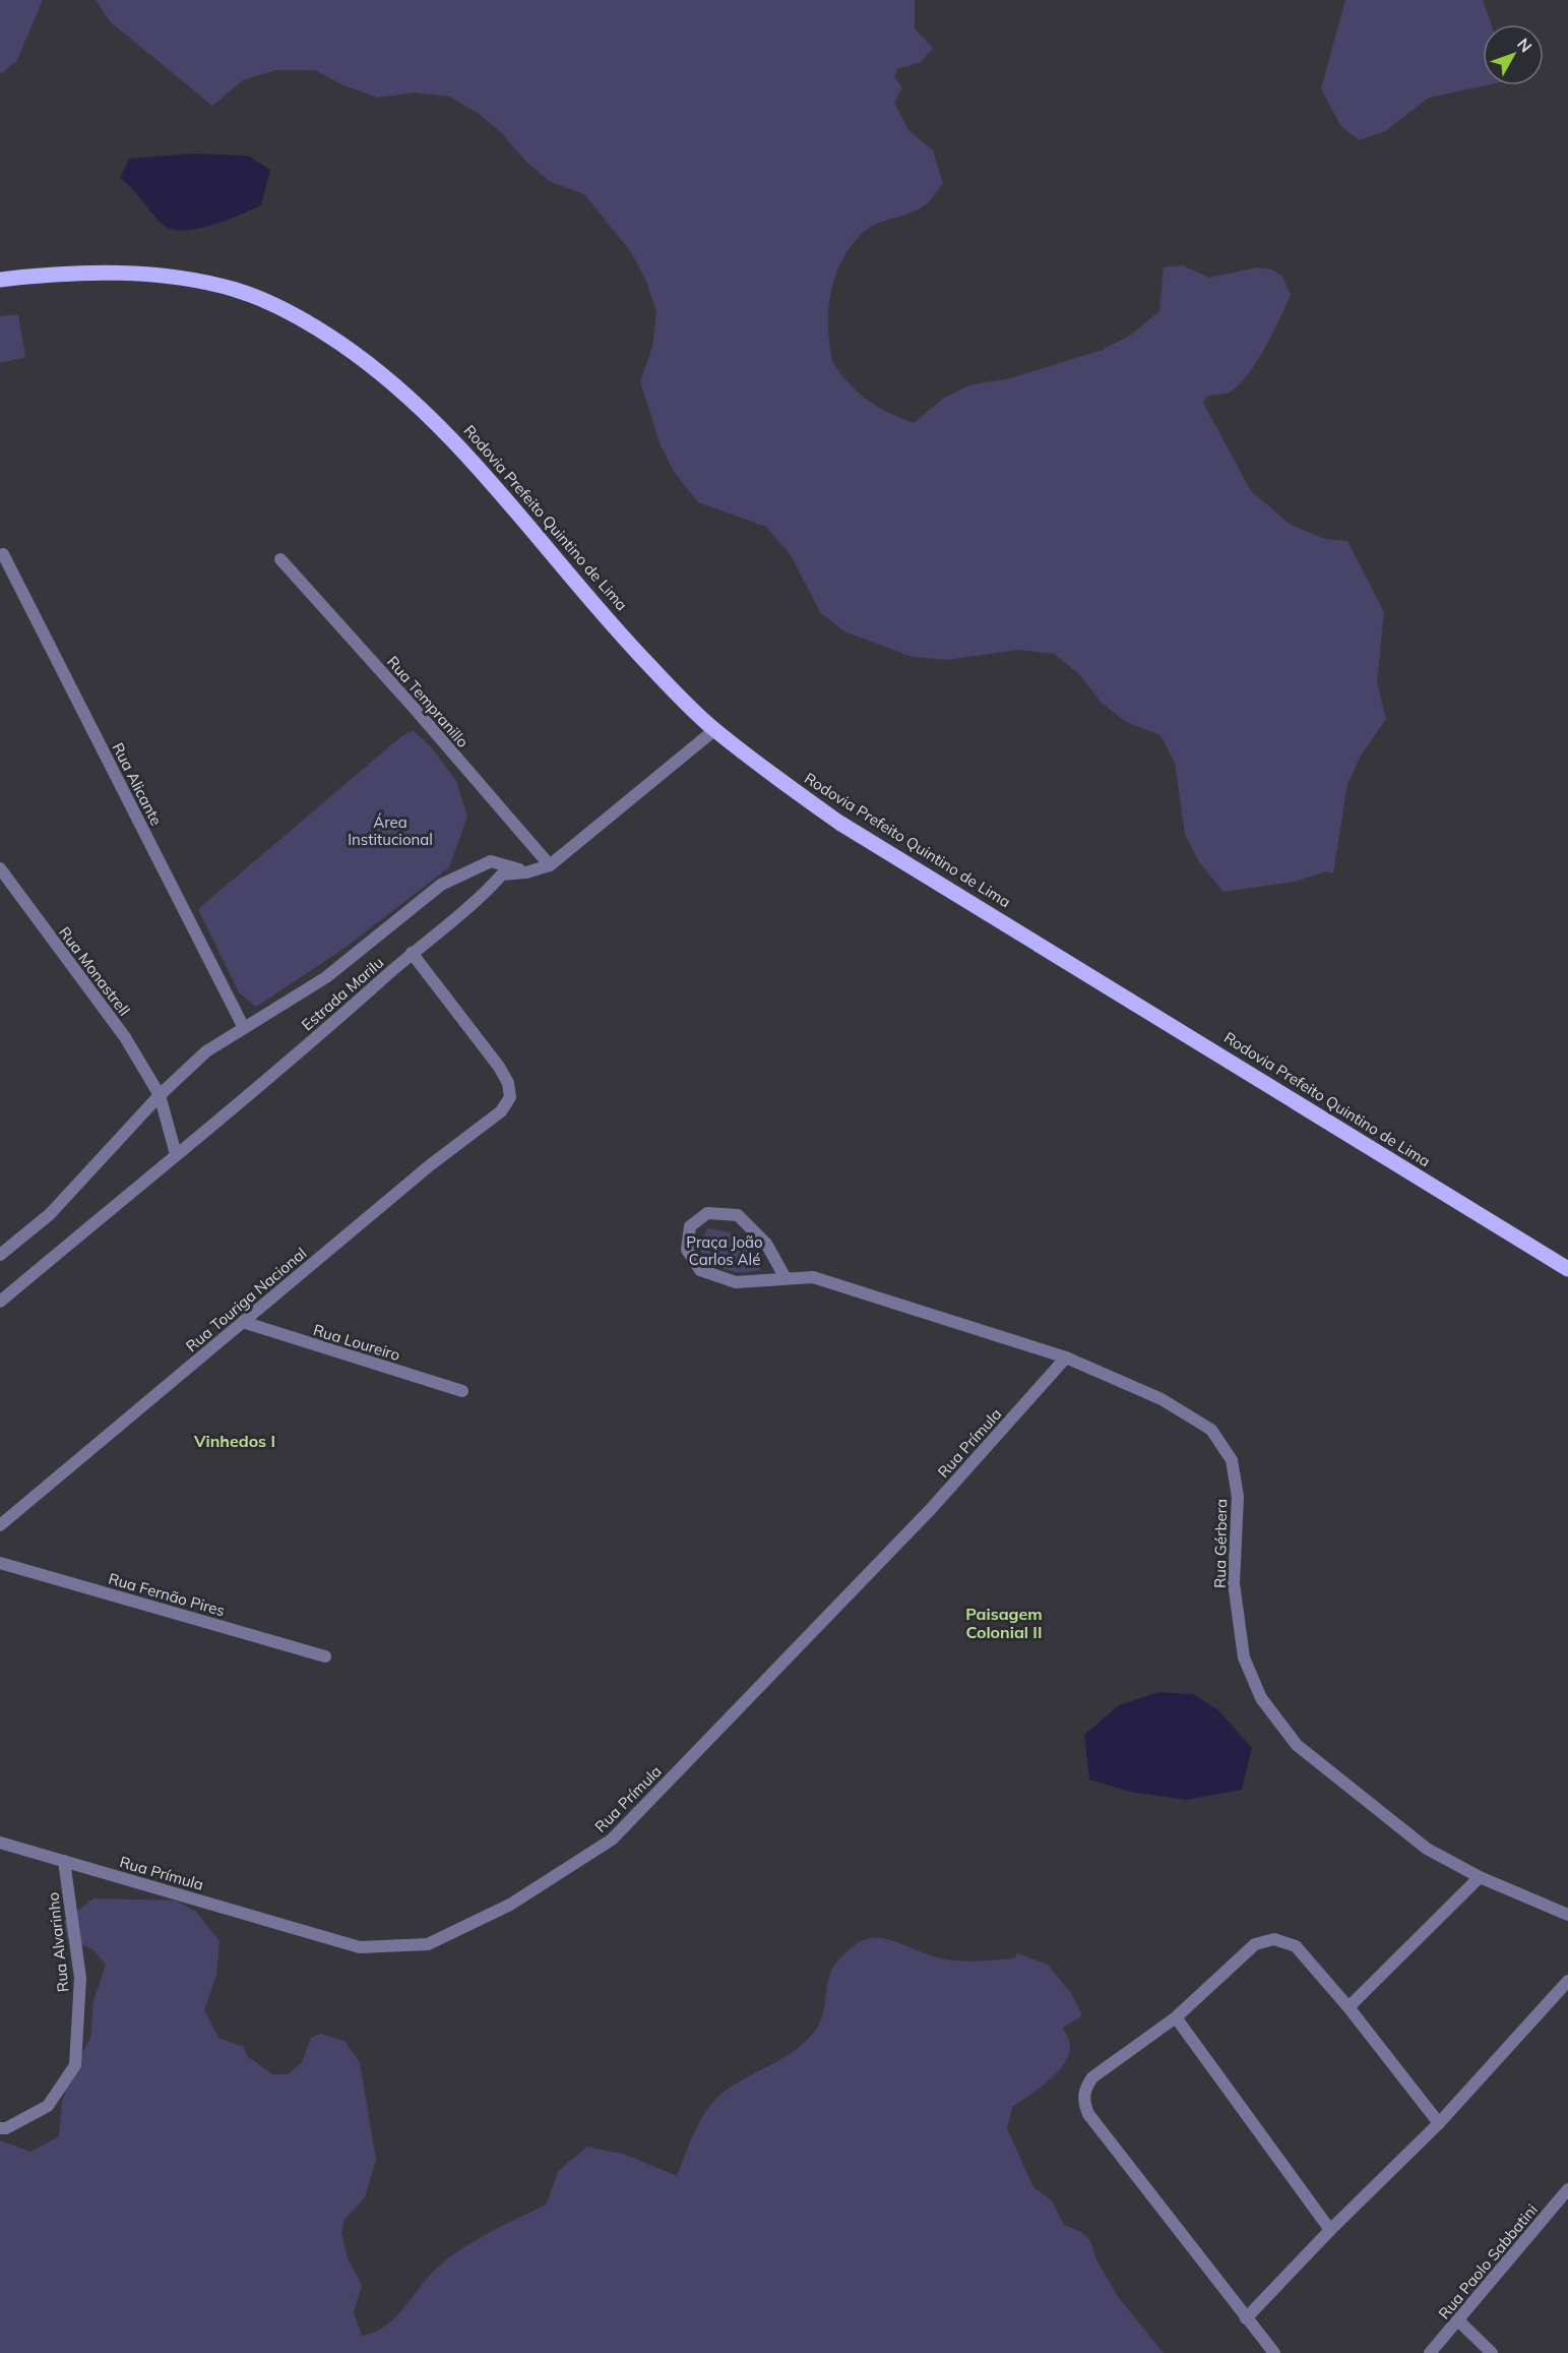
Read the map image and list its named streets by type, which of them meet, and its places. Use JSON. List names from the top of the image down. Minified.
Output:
{"streets":{"main road":["Rodovia Prefeito Quintino de Lima"],"street":["Rua Tempranillo","Rua Alicante","Rua Monastrell","Estrada Marilu","Rua Touriga Nacional","Rua Loureiro","Rua Prímula","Rua Gérbera","Rua Fernão Pires","Rua Alvarinho","Rua Paolo Sabbatini"]},"crossings":[["Rodovia Prefeito Quintino de Lima","Estrada Marilu"],["Rua Tempranillo","Estrada Marilu"],["Rua Monastrell","Estrada Marilu"],["Estrada Marilu","Rua Touriga Nacional"],["Rua Touriga Nacional","Rua Loureiro"],["Rua Prímula","Rua Gérbera"],["Rua Prímula","Rua Alvarinho"]],"districts":["Vinhedos I","Paisagem Colonial II"],"parks":["Área Institucional","Praça João Carlos Alé"],"north":"top right"}
